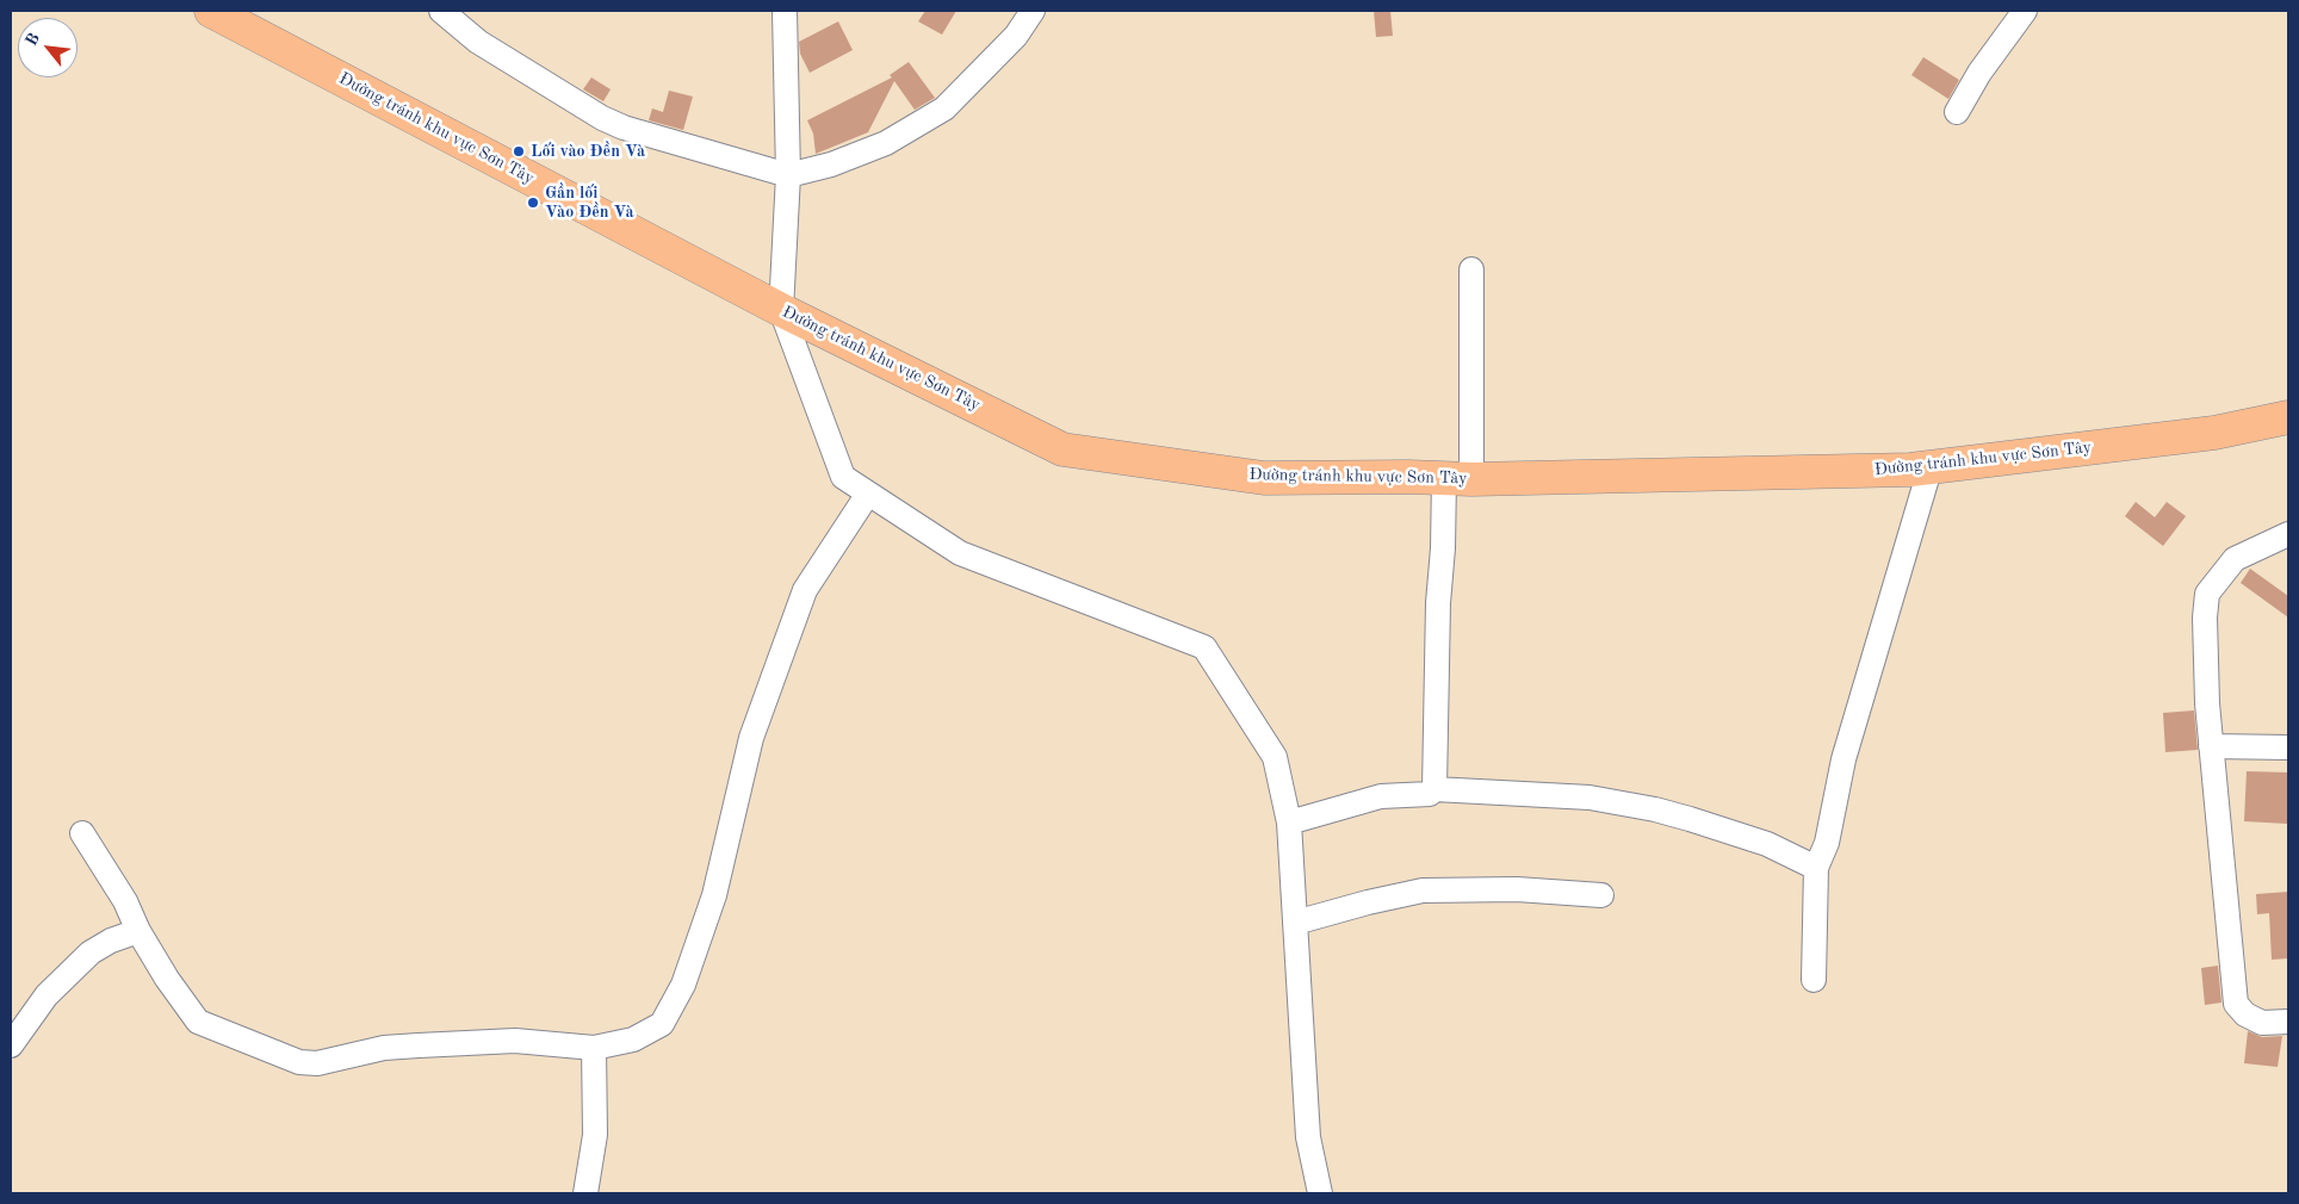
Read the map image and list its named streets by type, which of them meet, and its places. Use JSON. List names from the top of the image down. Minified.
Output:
{"streets":{"highway":["Đường tránh khu vực Sơn Tây"]},"places":["Lối vào Đền Và","Gần lối Vào Đền Và"],"north":"top left"}
